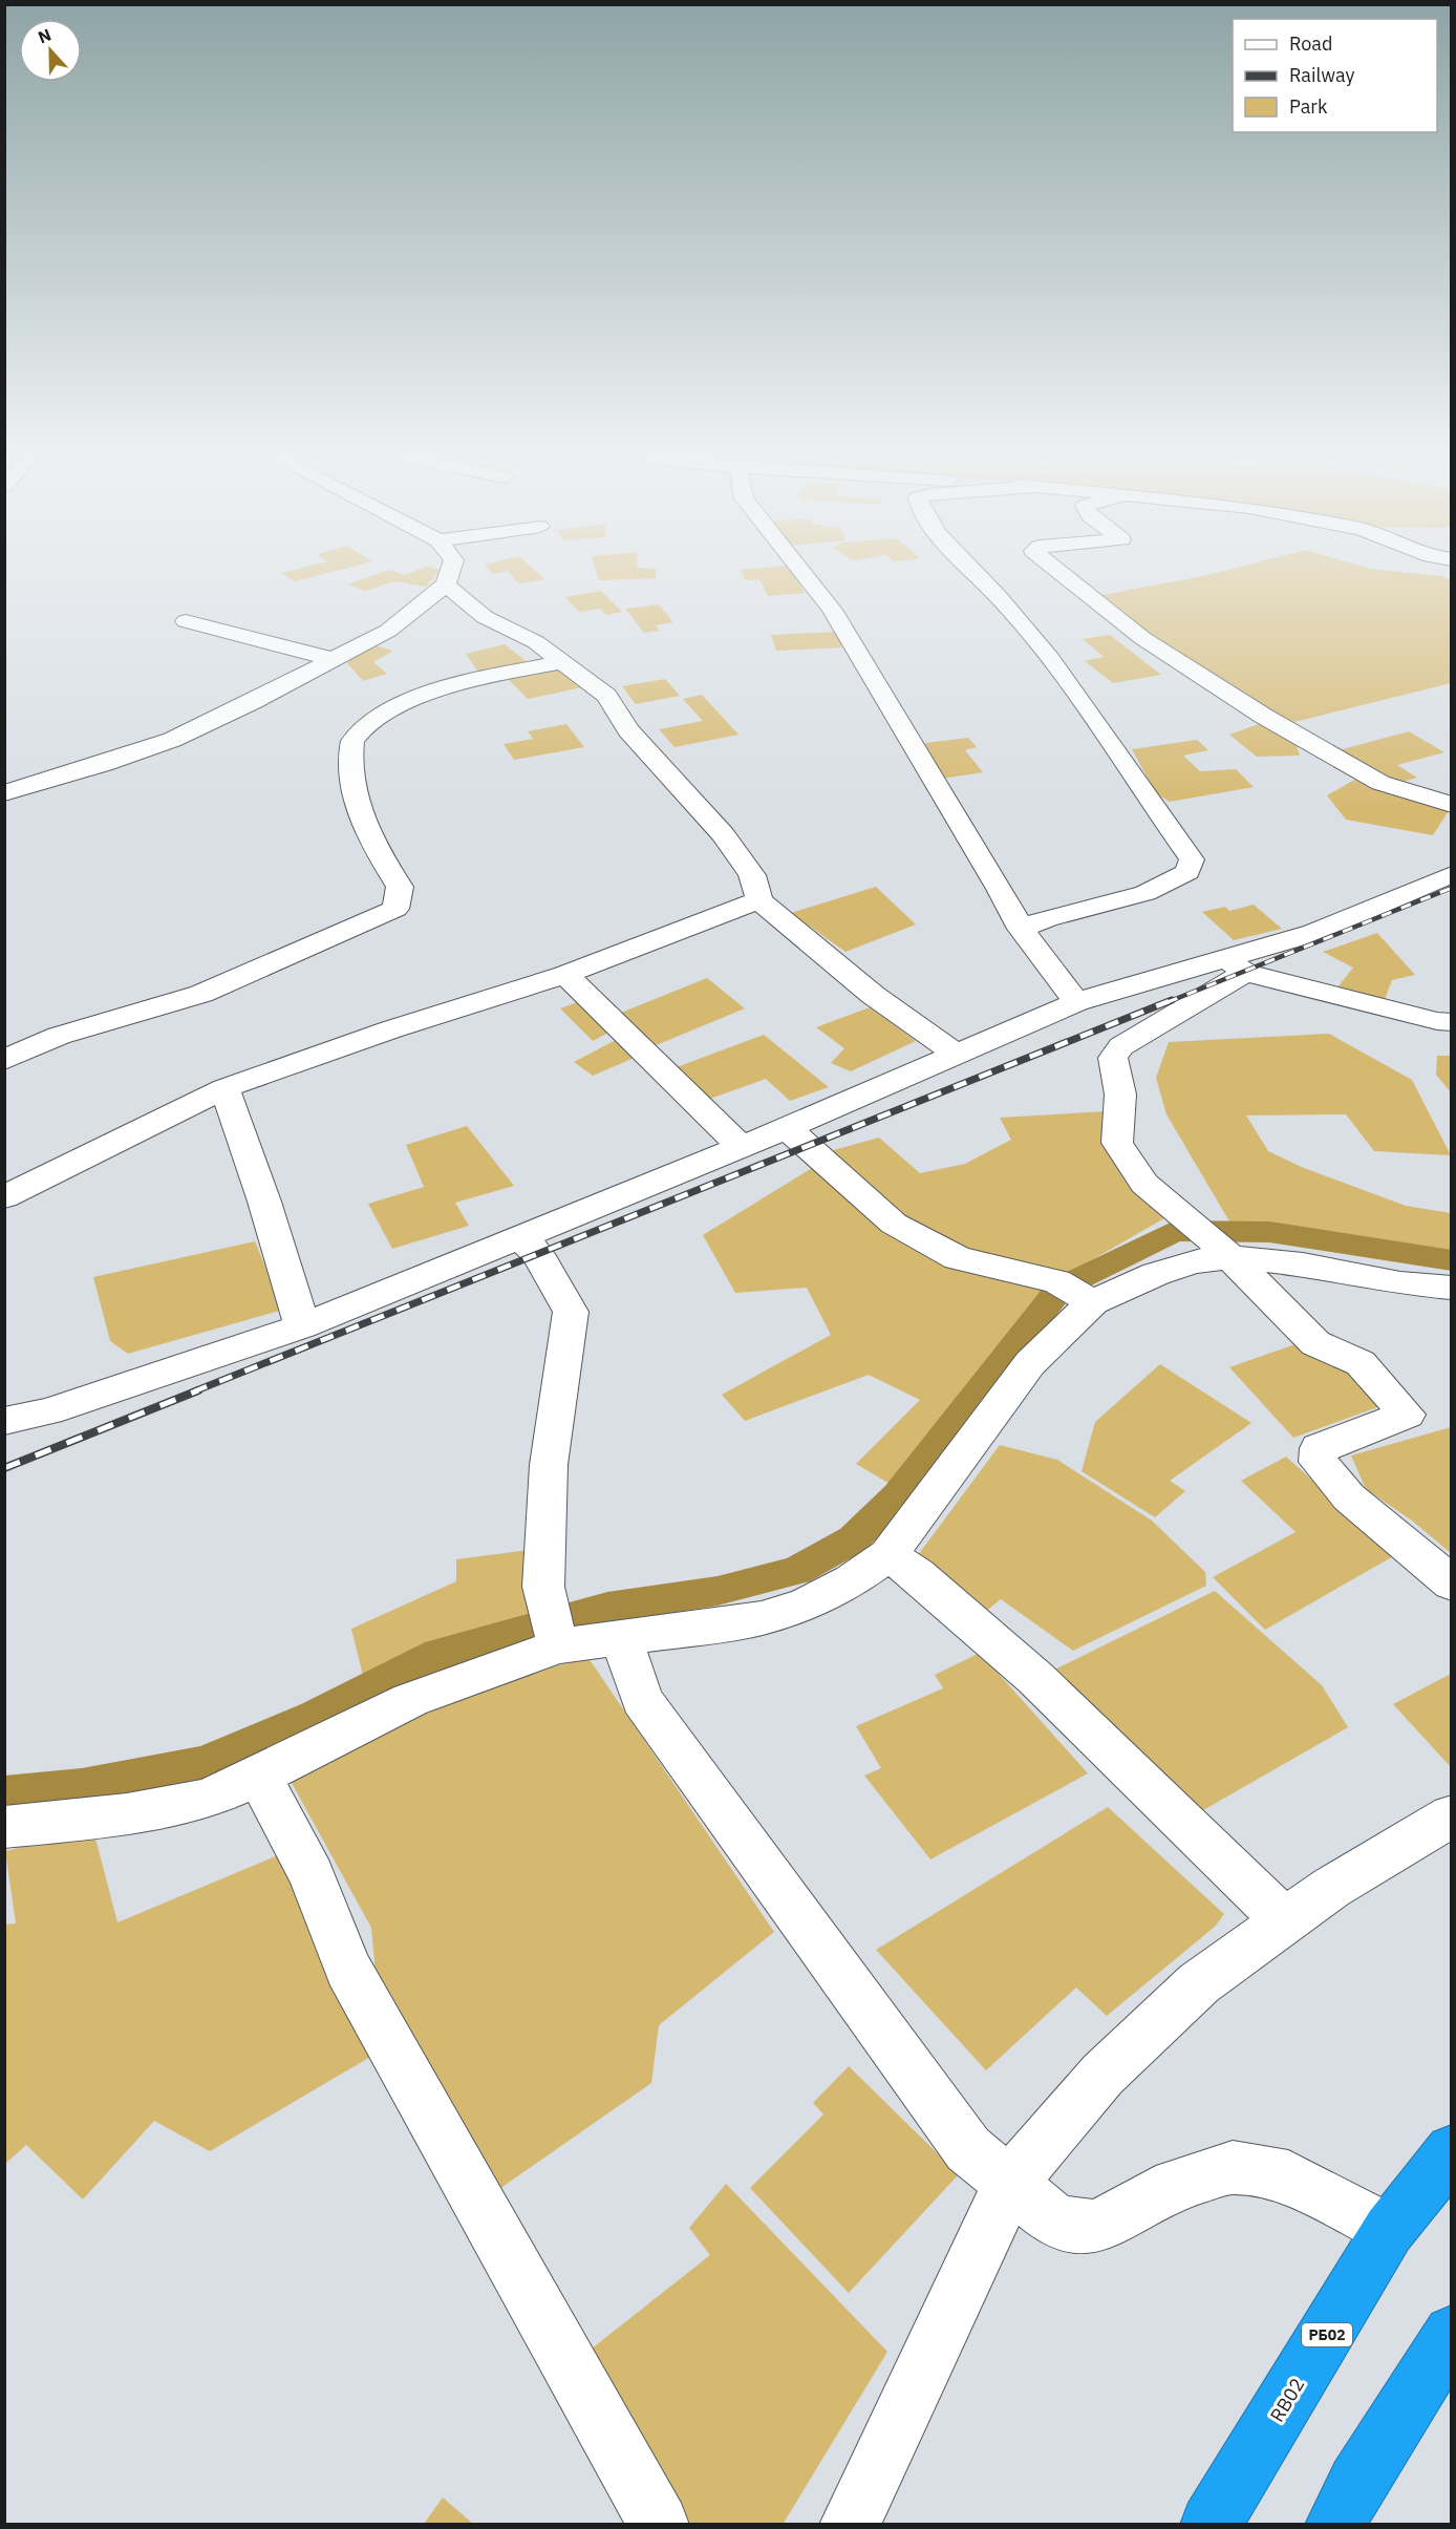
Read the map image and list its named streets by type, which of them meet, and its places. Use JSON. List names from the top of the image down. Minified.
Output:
{"streets":{"highway":["РБ02","RB02"]},"legend":["Road","Railway","Park"],"north":"top"}
